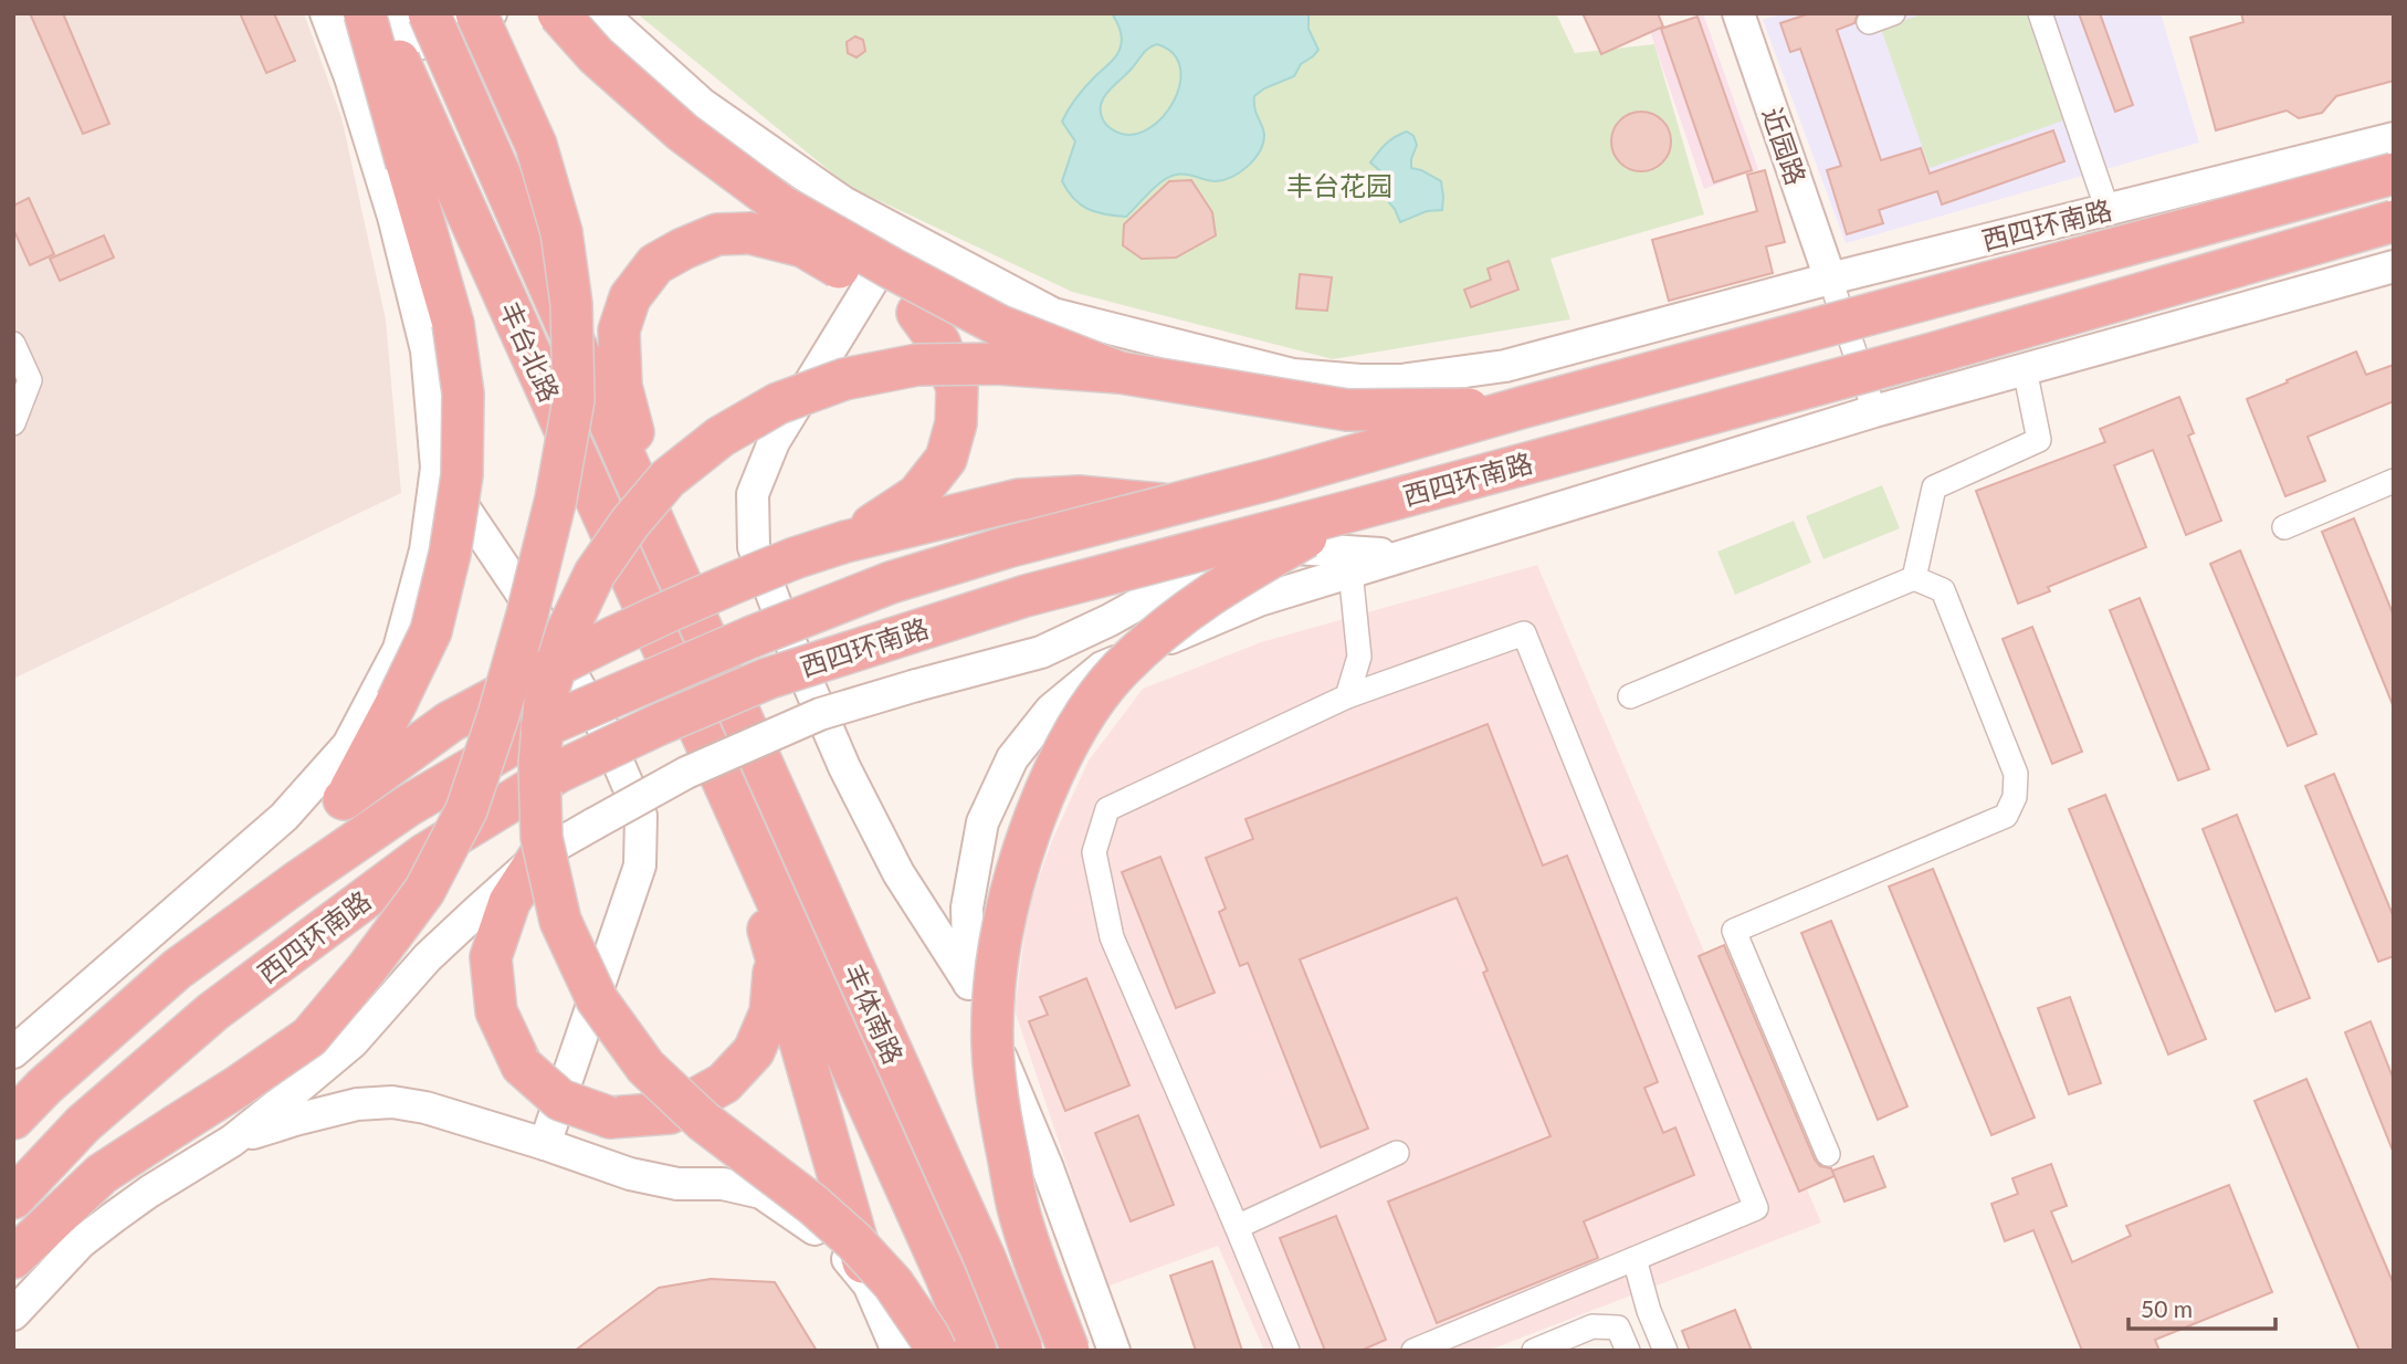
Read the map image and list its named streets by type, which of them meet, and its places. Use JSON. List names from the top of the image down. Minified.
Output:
{"streets":{"highway":["西四环南路","丰台北路","丰体南路"],"street":["近园路"]},"crossings":[["近园路","西四环南路"],["丰台北路","丰体南路"]],"parks":["丰台花园"],"scale_bar":"50 m"}
